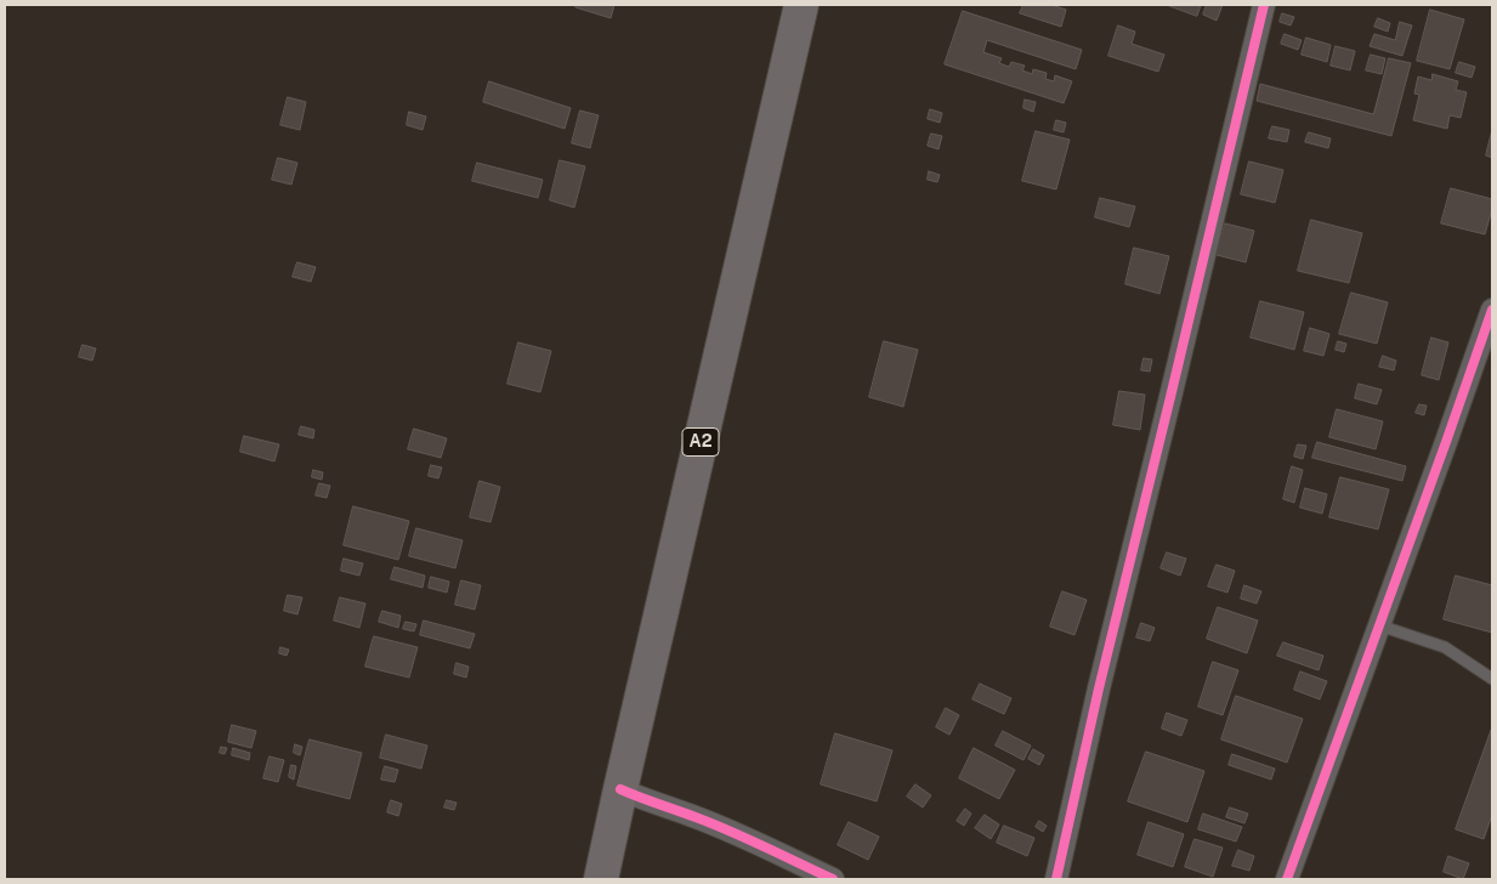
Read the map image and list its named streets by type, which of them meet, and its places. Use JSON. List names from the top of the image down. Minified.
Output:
{"streets":{"highway":["A2"]}}
